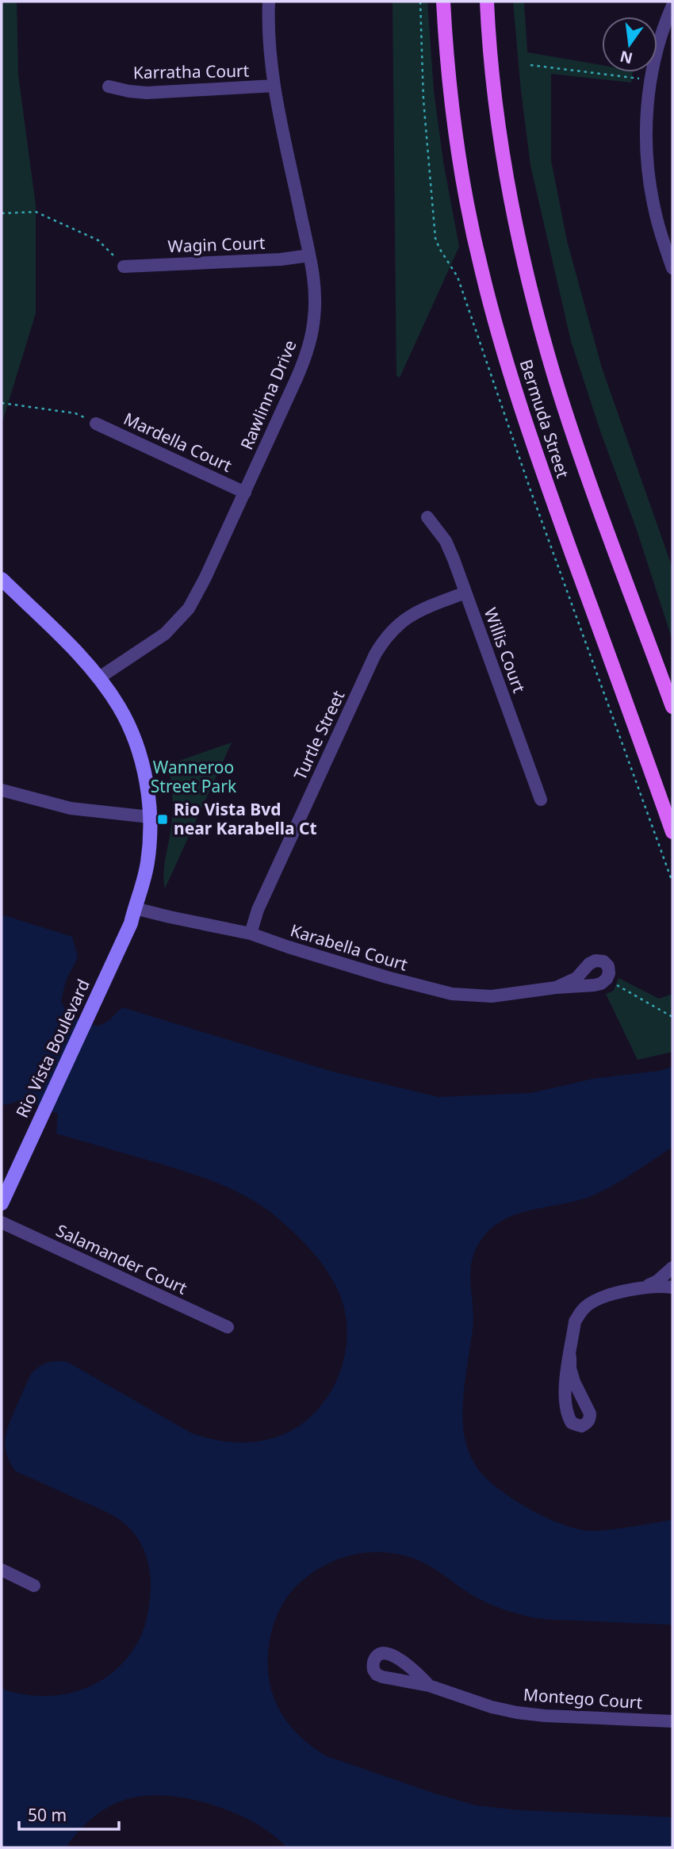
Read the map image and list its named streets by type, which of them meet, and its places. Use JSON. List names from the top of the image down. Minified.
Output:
{"streets":{"main road":["Bermuda Street"],"street":["Karratha Court","Wagin Court","Rawlinna Drive","Mardella Court","Willis Court","Turtle Street","Karabella Court","Rio Vista Boulevard","Salamander Court","Montego Court"]},"crossings":[["Karratha Court","Rawlinna Drive"],["Wagin Court","Rawlinna Drive"],["Rawlinna Drive","Mardella Court"],["Rawlinna Drive","Rio Vista Boulevard"],["Willis Court","Turtle Street"],["Turtle Street","Karabella Court"],["Karabella Court","Rio Vista Boulevard"]],"parks":["Wanneroo Street Park"],"places":{"transit":["Rio Vista Bvd near Karabella Ct"]},"scale_bar":"50 m","north":"bottom"}
